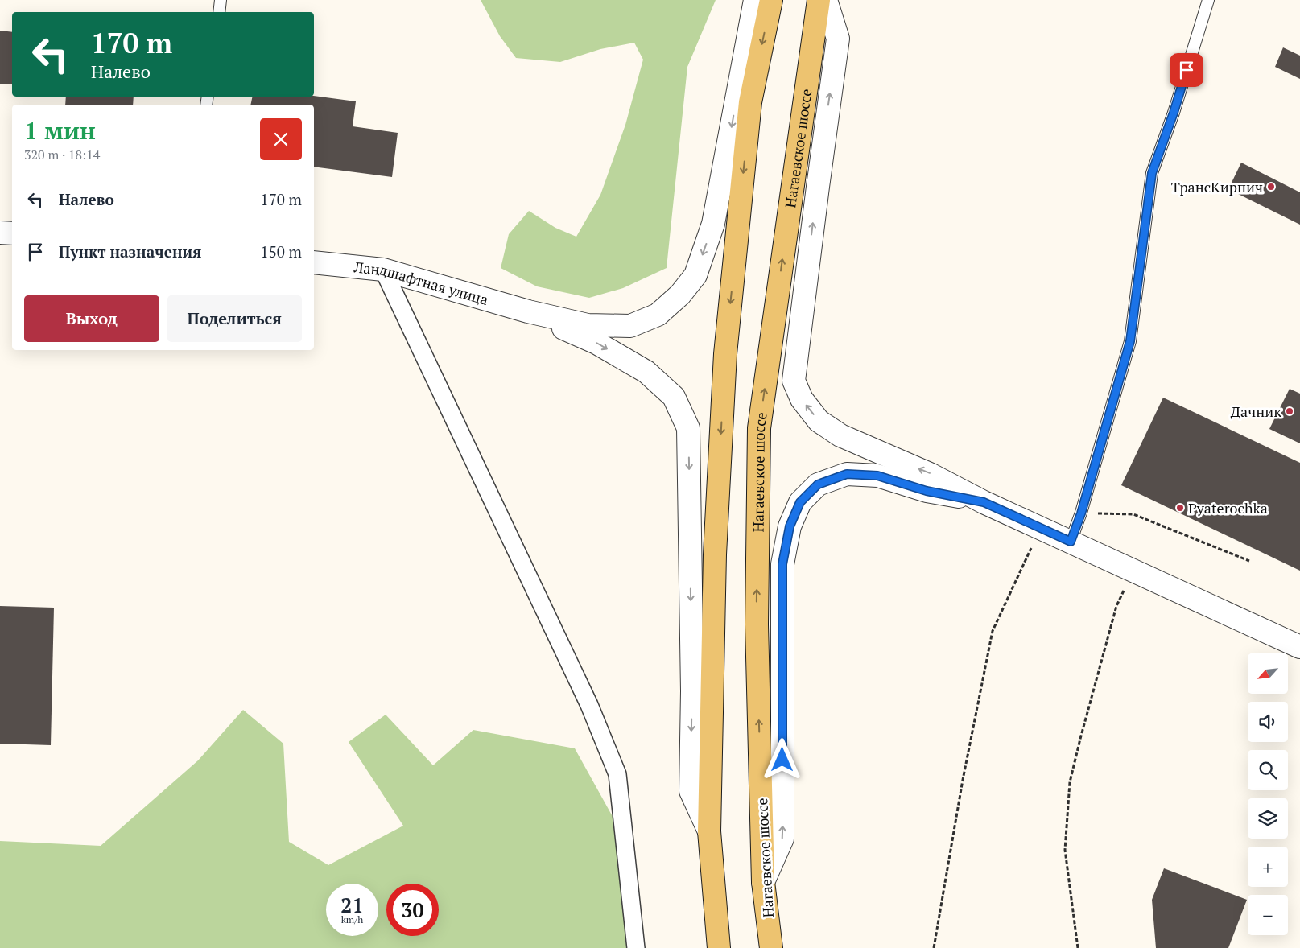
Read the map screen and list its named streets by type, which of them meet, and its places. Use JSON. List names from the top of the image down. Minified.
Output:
{"streets":{"main road":["Нагаевское шоссе"],"street":["Ландшафтная улица"]},"places":["ТрансКирпич","Дачник","Pyaterochka"],"north":"bottom left","page":{"turn":["170 m","Налево"],"heading":["1 мин","320 m · 18:14"],"list":[{"name":"Налево","value":"170 m"},{"name":"Пункт назначения","value":"150 m"}],"buttons":["Выход","Поделиться"],"map_buttons":["+","−"],"speed":"21 km/h","limit":"30"}}
